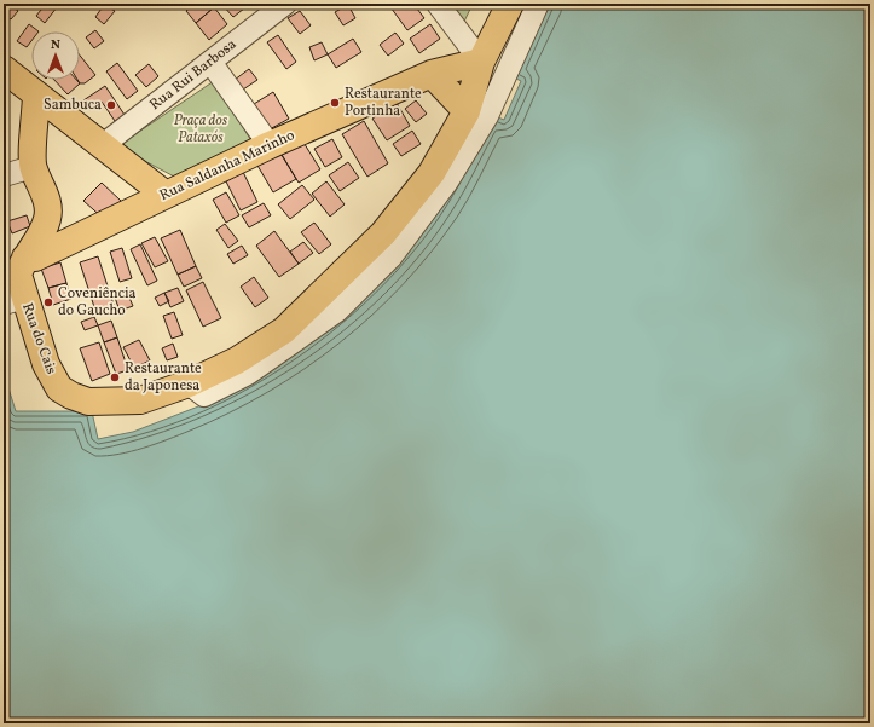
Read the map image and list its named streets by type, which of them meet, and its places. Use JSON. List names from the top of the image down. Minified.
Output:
{"streets":{"main road":["Rua Saldanha Marinho","Rua do Cais"],"street":["Rua Rui Barbosa"]},"crossings":[["Rua Saldanha Marinho","Rua do Cais"]],"parks":["Praça dos Pataxós"],"places":["Restaurante Portinha","Sambuca","Coveniência do Gaucho","Restaurante da Japonesa"],"north":"top"}
